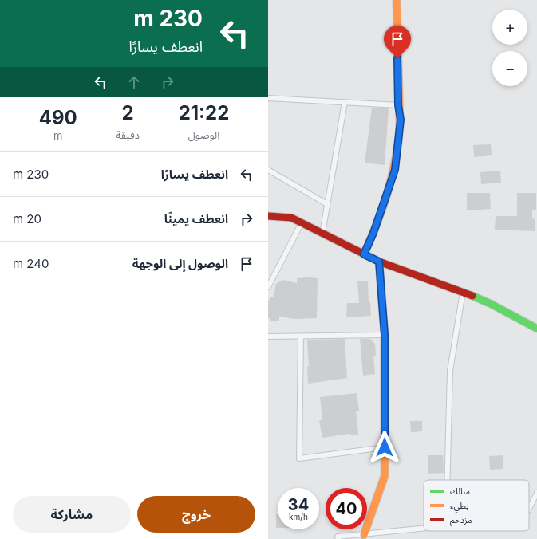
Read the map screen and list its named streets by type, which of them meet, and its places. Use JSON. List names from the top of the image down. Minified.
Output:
{"legend":["سالك","بطيء","مزدحم"],"page":{"turn":["230 m","انعطف يسارًا"],"map_buttons":["+","−"],"eta":["21:22","الوصول","2","دقيقة","490","m"],"list":[{"name":"انعطف يسارًا","value":"230 m"},{"name":"انعطف يمينًا","value":"20 m"},{"name":"الوصول إلى الوجهة","value":"240 m"}],"speed":"34 km/h","limit":"40","buttons":["خروج","مشاركة"]}}
